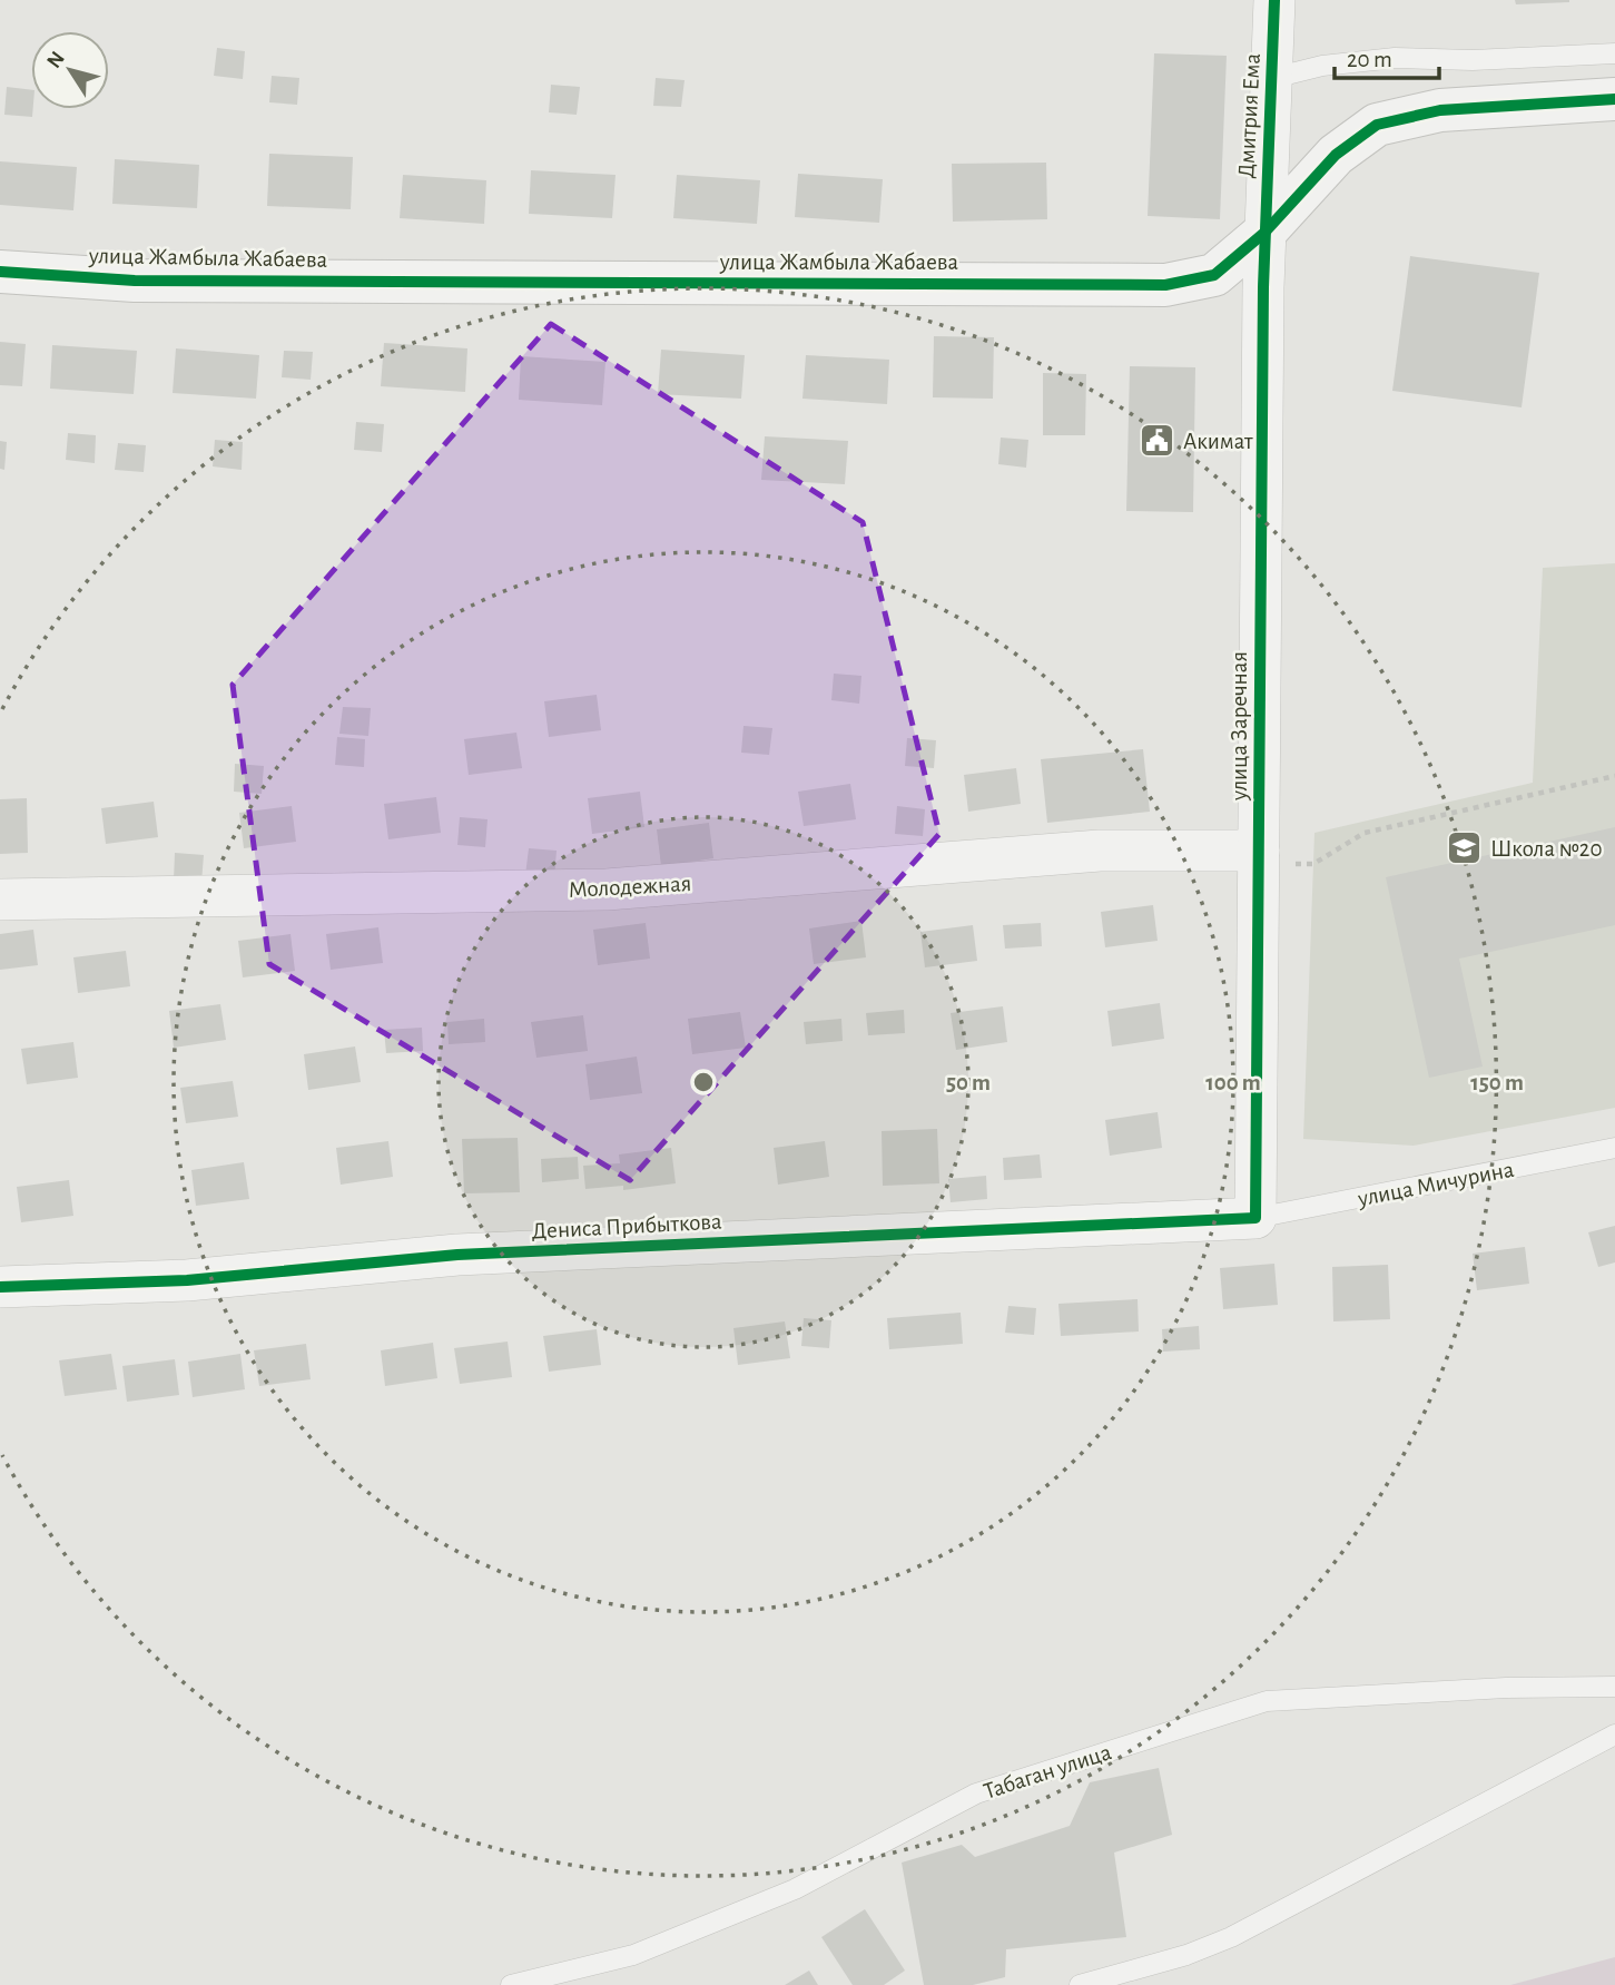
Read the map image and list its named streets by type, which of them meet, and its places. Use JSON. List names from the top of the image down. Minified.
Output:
{"streets":{"street":["Дмитрия Ема","улица Жамбыла Жабаева","улица Заречная","Молодежная","Дениса Прибыткова"],"lane":["улица Мичурина","Табаган улица"]},"crossings":[["Дмитрия Ема","улица Жамбыла Жабаева"],["Дмитрия Ема","улица Заречная"],["улица Жамбыла Жабаева","улица Заречная"],["улица Заречная","Молодежная"],["улица Заречная","улица Мичурина"],["улица Заречная","Дениса Прибыткова"],["улица Мичурина","Дениса Прибыткова"]],"places":{"public building":["Акимат"],"school or university":["Школа №20"]},"scale_bar":"20 m","north":"top left","rings":["50 m","100 m","150 m"]}
